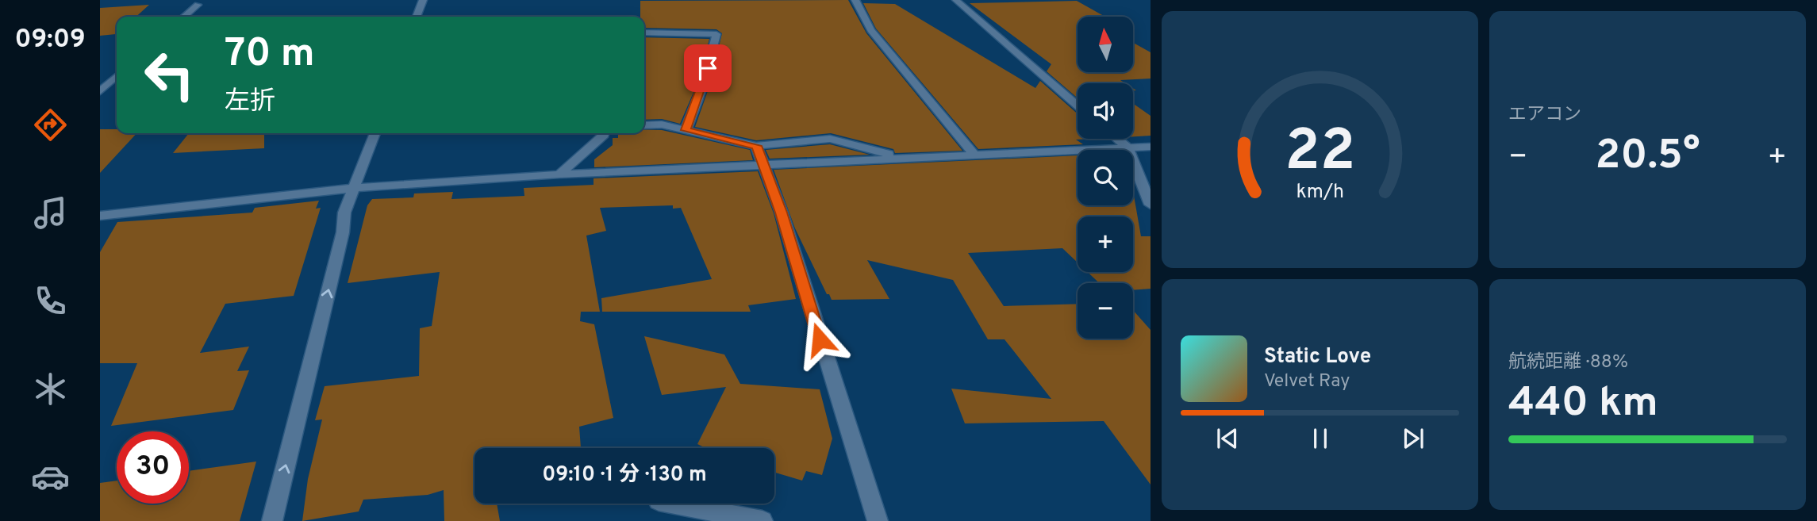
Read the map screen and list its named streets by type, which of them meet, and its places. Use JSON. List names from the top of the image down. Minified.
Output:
{"north":"top","page":{"tabs":"09:09","tile":["エアコン",["航続距離 · 88%","440 km"]],"map_buttons":["+","−"],"turn":["70 m","左折"],"heat":["−","20.5°","+"],"song":["Static Love","Velvet Ray"],"limit":"30","trip":"09:10 · 1 分 · 130 m","gauge":["22","km/h"]}}
